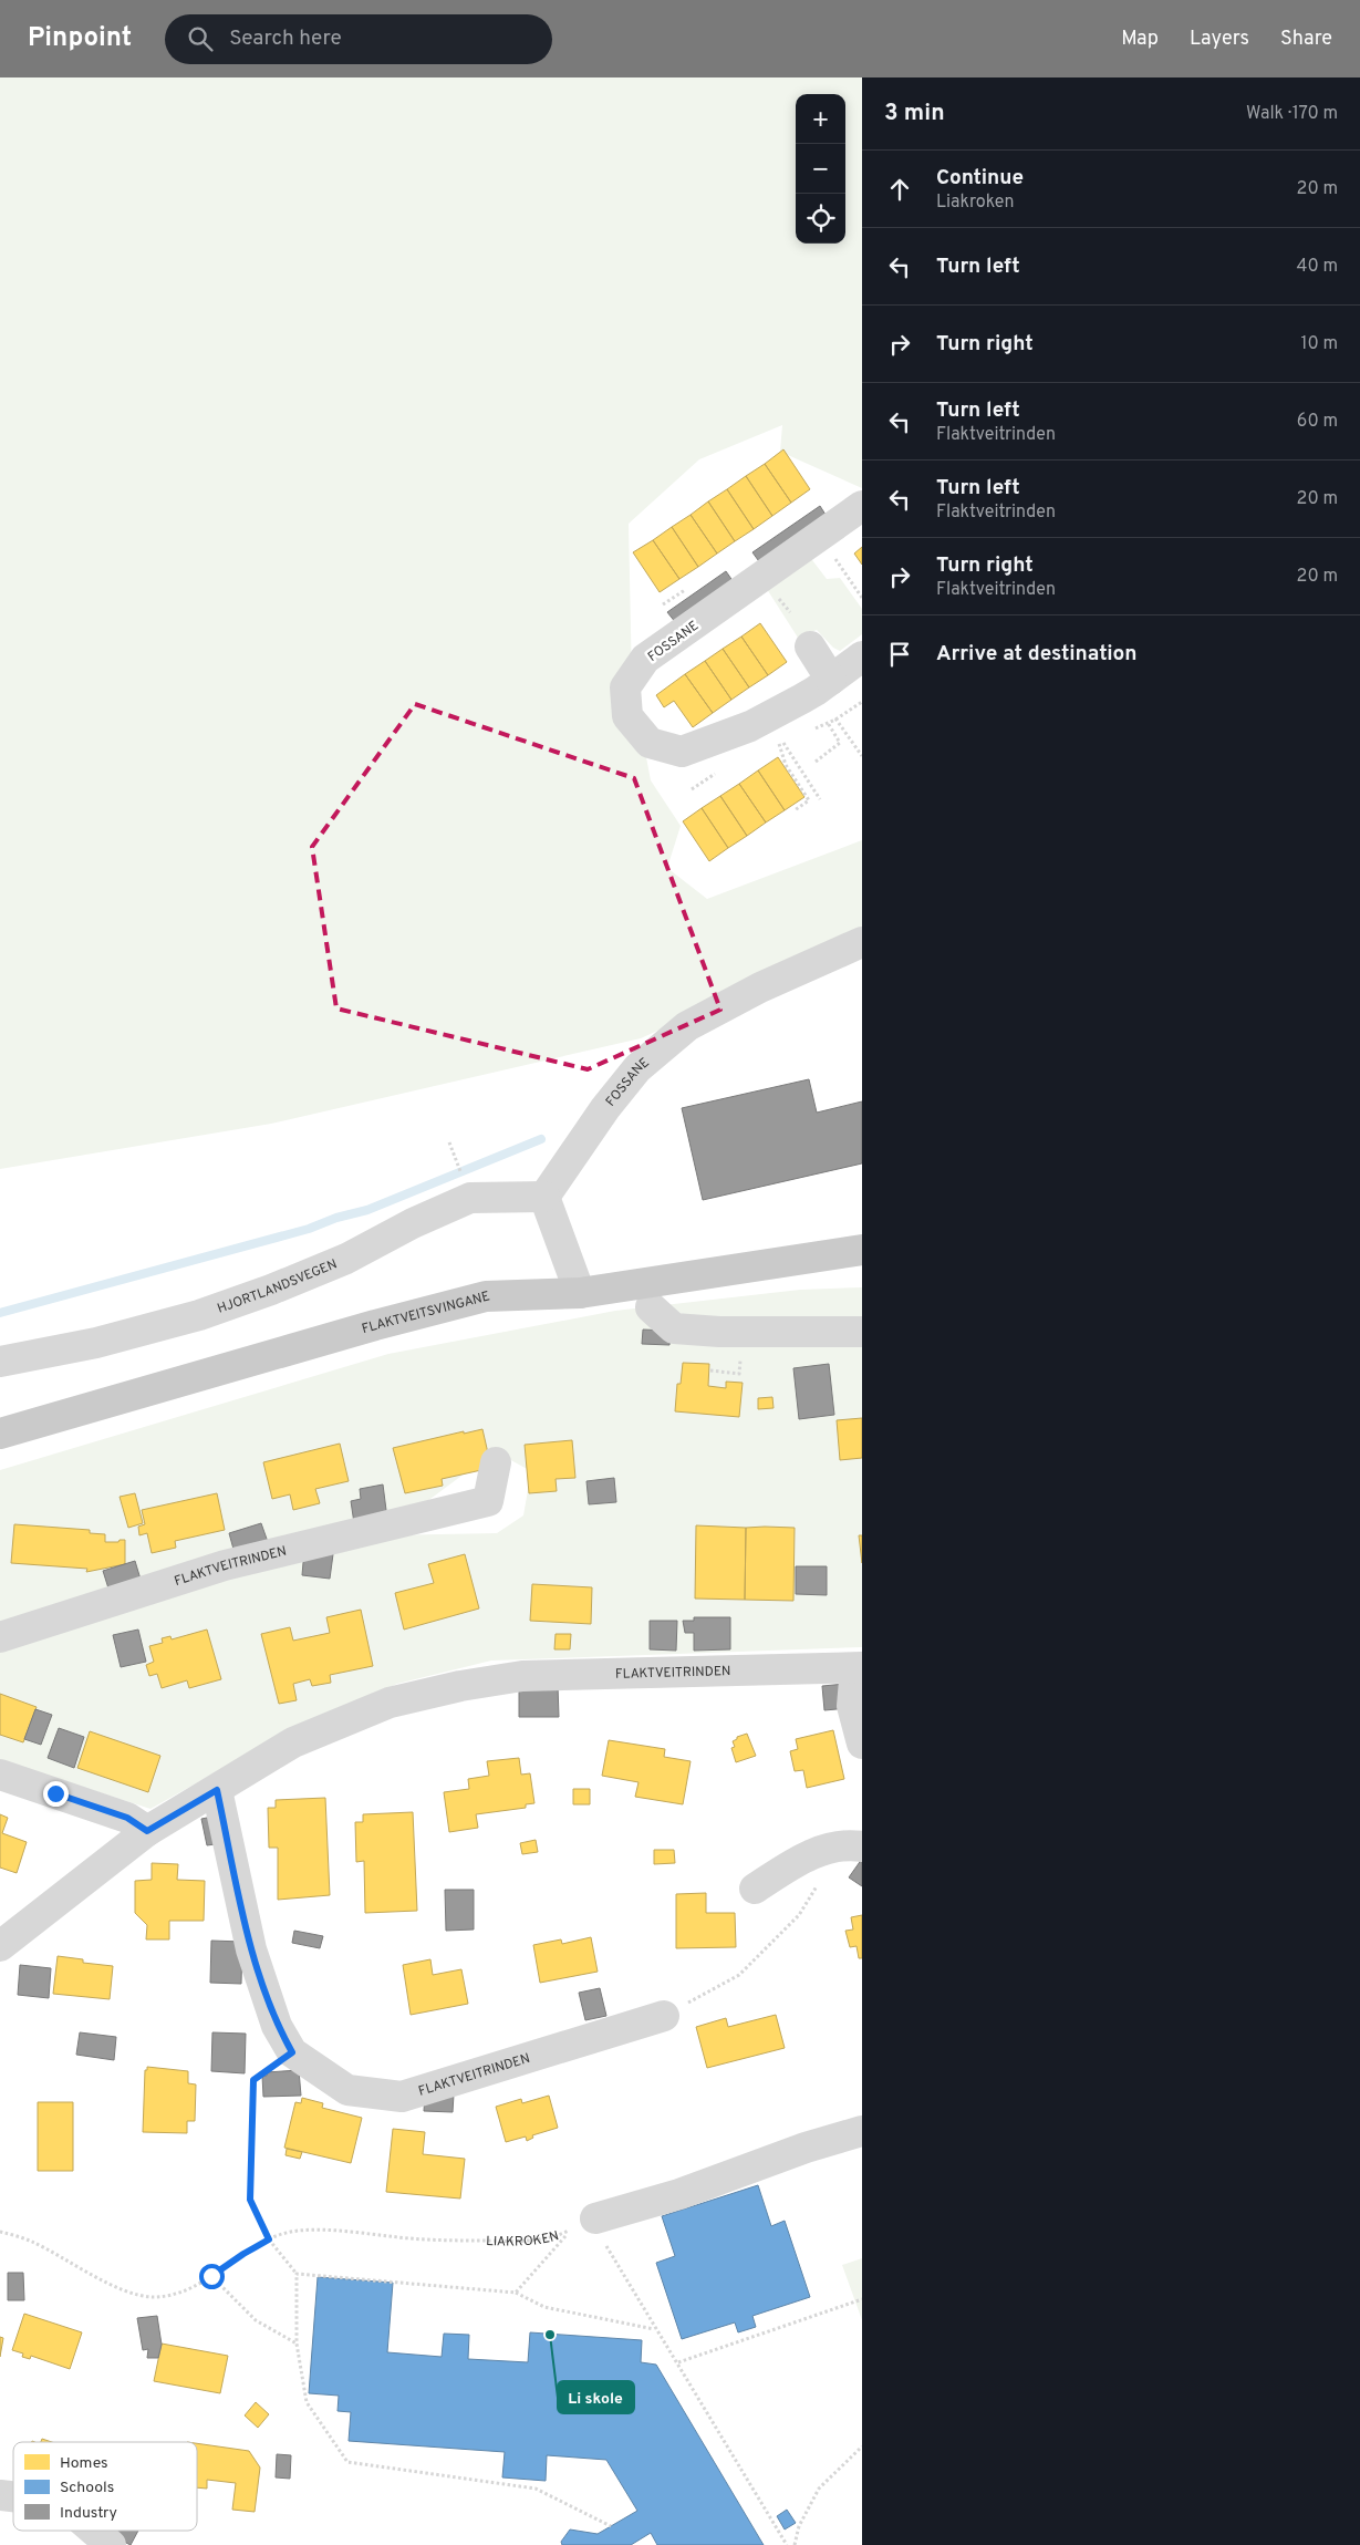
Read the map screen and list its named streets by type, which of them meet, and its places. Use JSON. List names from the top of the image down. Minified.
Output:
{"streets":{"main road":["FLAKTVEITSVINGANE"],"street":["FOSSANE","HJORTLANDSVEGEN","FLAKTVEITRINDEN"],"path":["LIAKROKEN"]},"crossings":[["FOSSANE","HJORTLANDSVEGEN"]],"places":["Li skole"],"legend":["Homes","Schools","Industry"],"page":{"header":"Pinpoint","search":"Search here","nav":["Map","Layers","Share"],"heading":["3 min","Walk · 170 m"],"map_buttons":["+","−"],"list":[["Continue","Liakroken","20 m"],["Turn left","40 m"],["Turn right","10 m"],["Turn left","Flaktveitrinden","60 m"],["Turn left","Flaktveitrinden","20 m"],["Turn right","Flaktveitrinden","20 m"],"Arrive at destination"]}}
